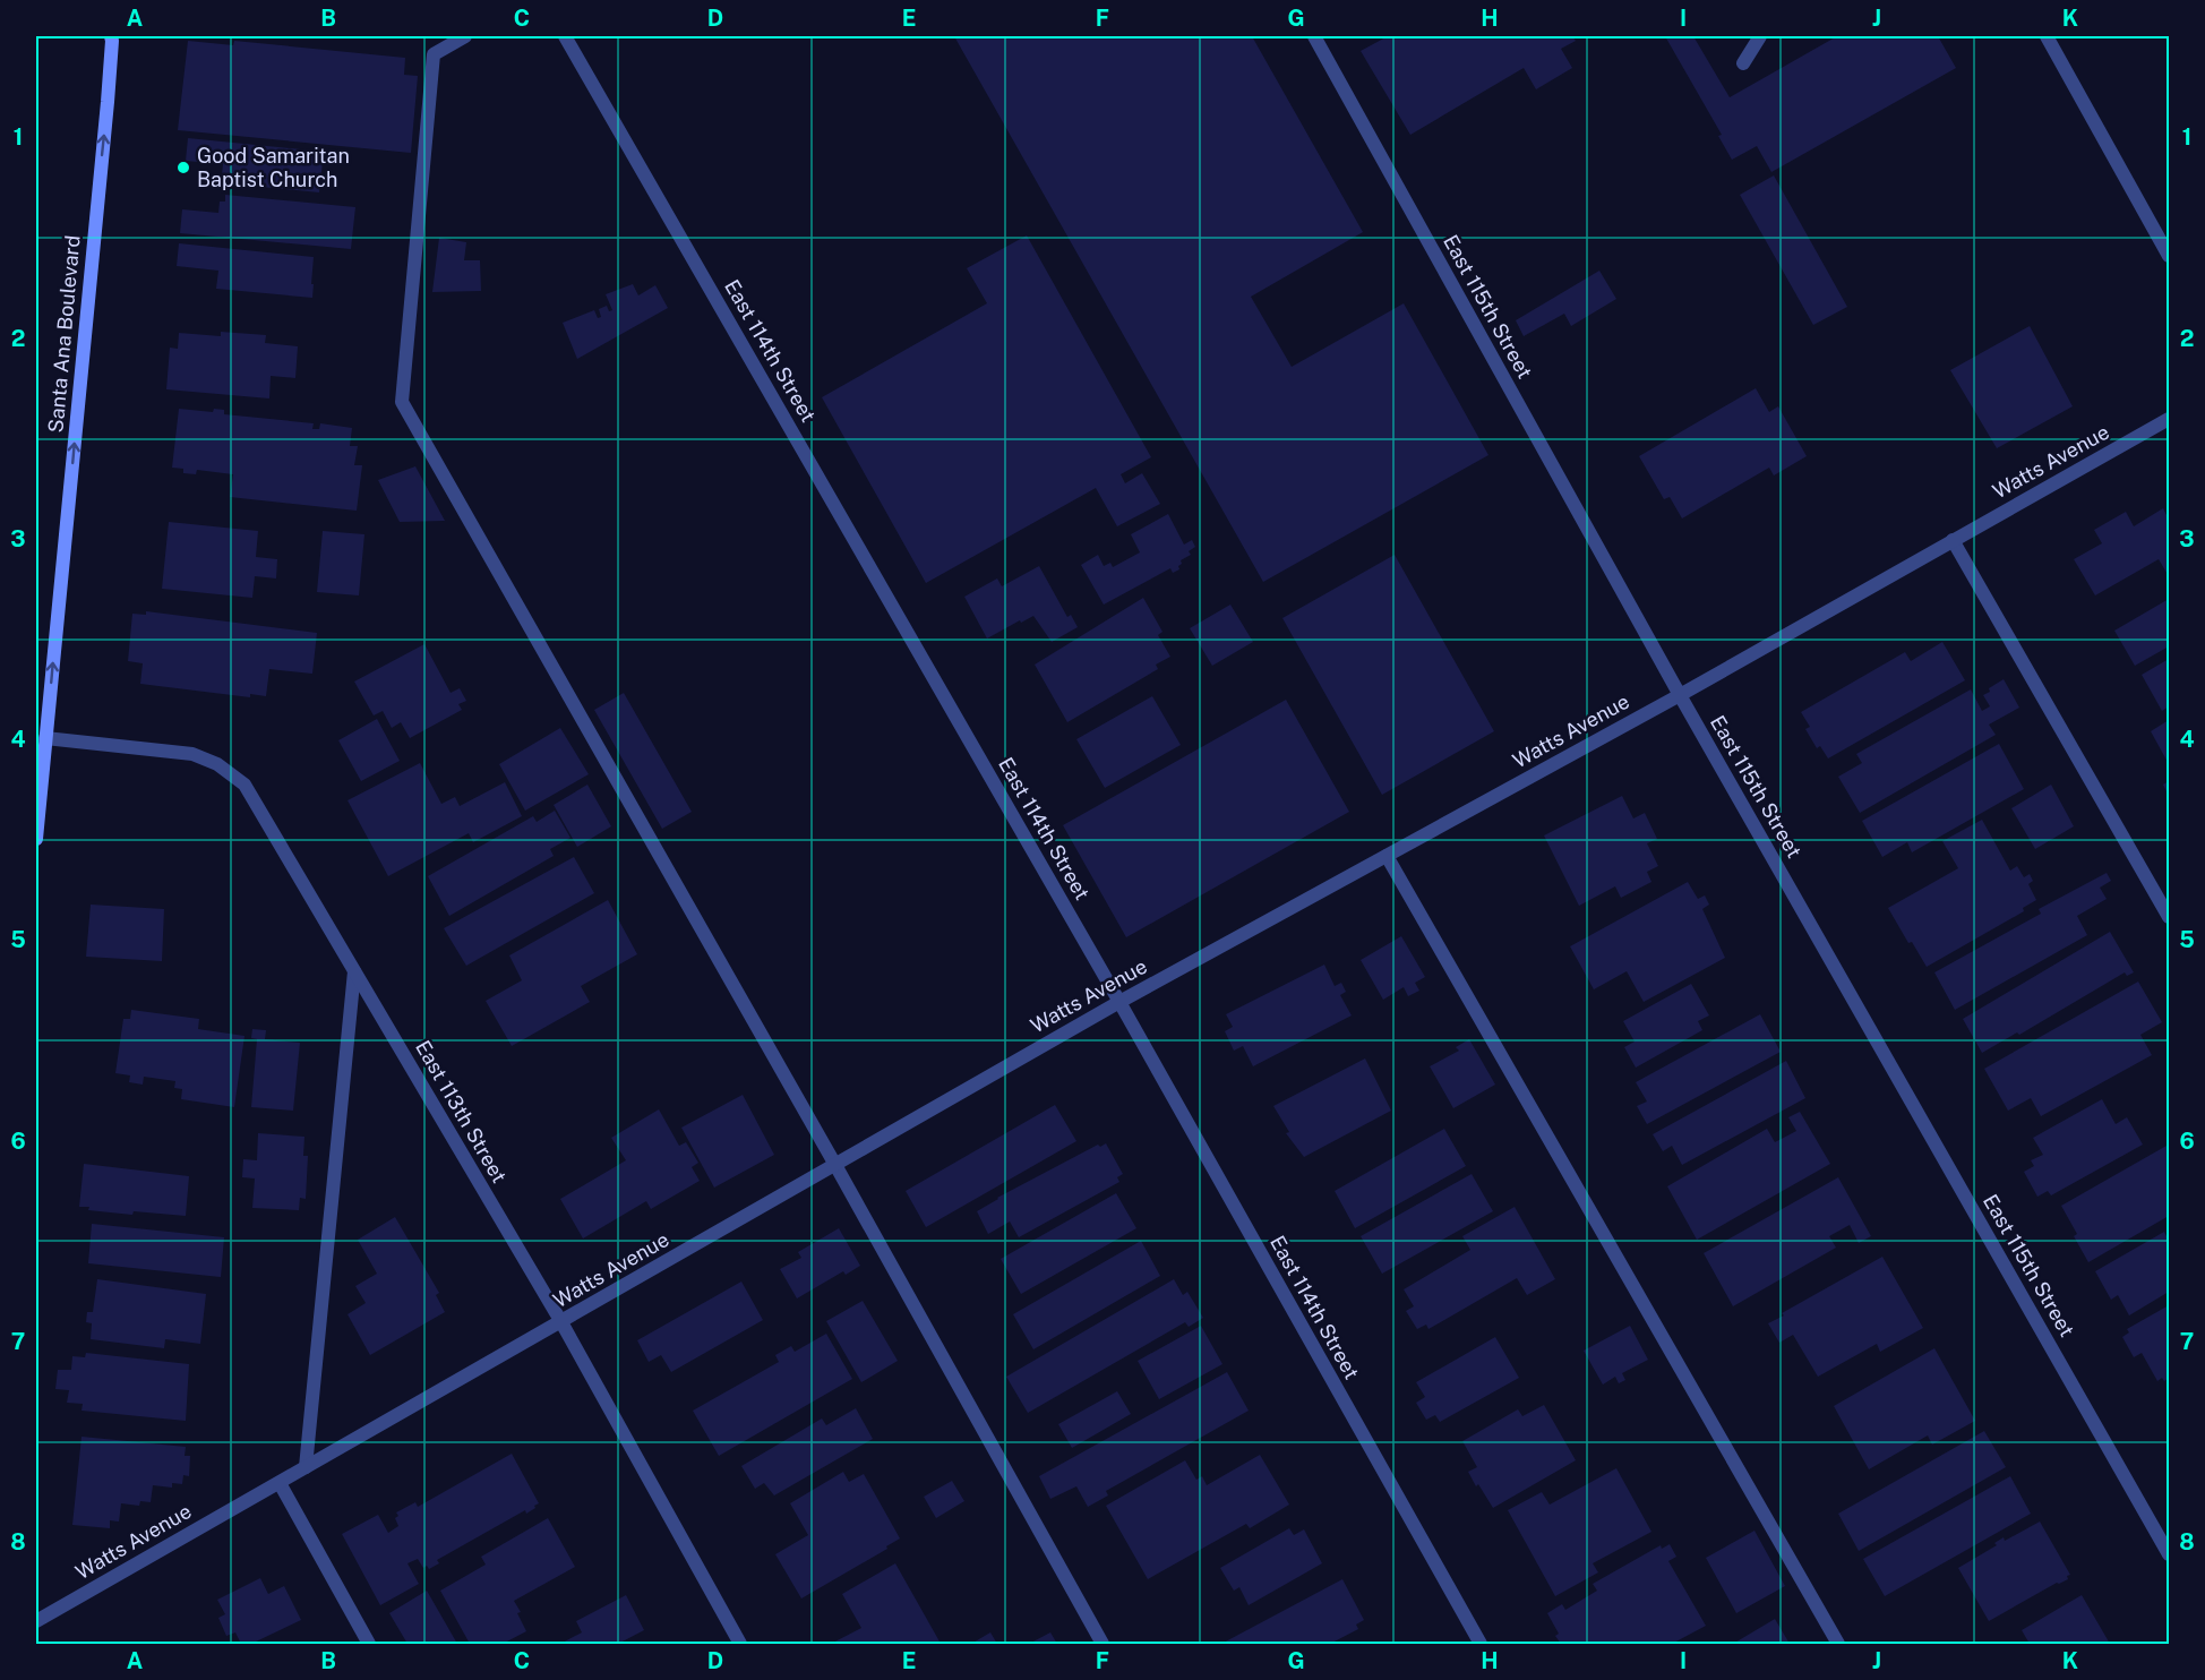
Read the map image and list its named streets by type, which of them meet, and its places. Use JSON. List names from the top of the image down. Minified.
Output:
{"streets":{"street":["East 115th Street","Santa Ana Boulevard","East 114th Street","Watts Avenue","East 113th Street"]},"crossings":[["East 115th Street","Watts Avenue"],["Santa Ana Boulevard","East 113th Street"],["East 114th Street","Watts Avenue"],["Watts Avenue","East 113th Street"]],"one_way":["Santa Ana Boulevard"],"places":["Good Samaritan Baptist Church"],"grid":{"columns":["A","B","C","D","E","F","G","H","I","J","K"],"rows":["1","2","3","4","5","6","7","8"]}}
